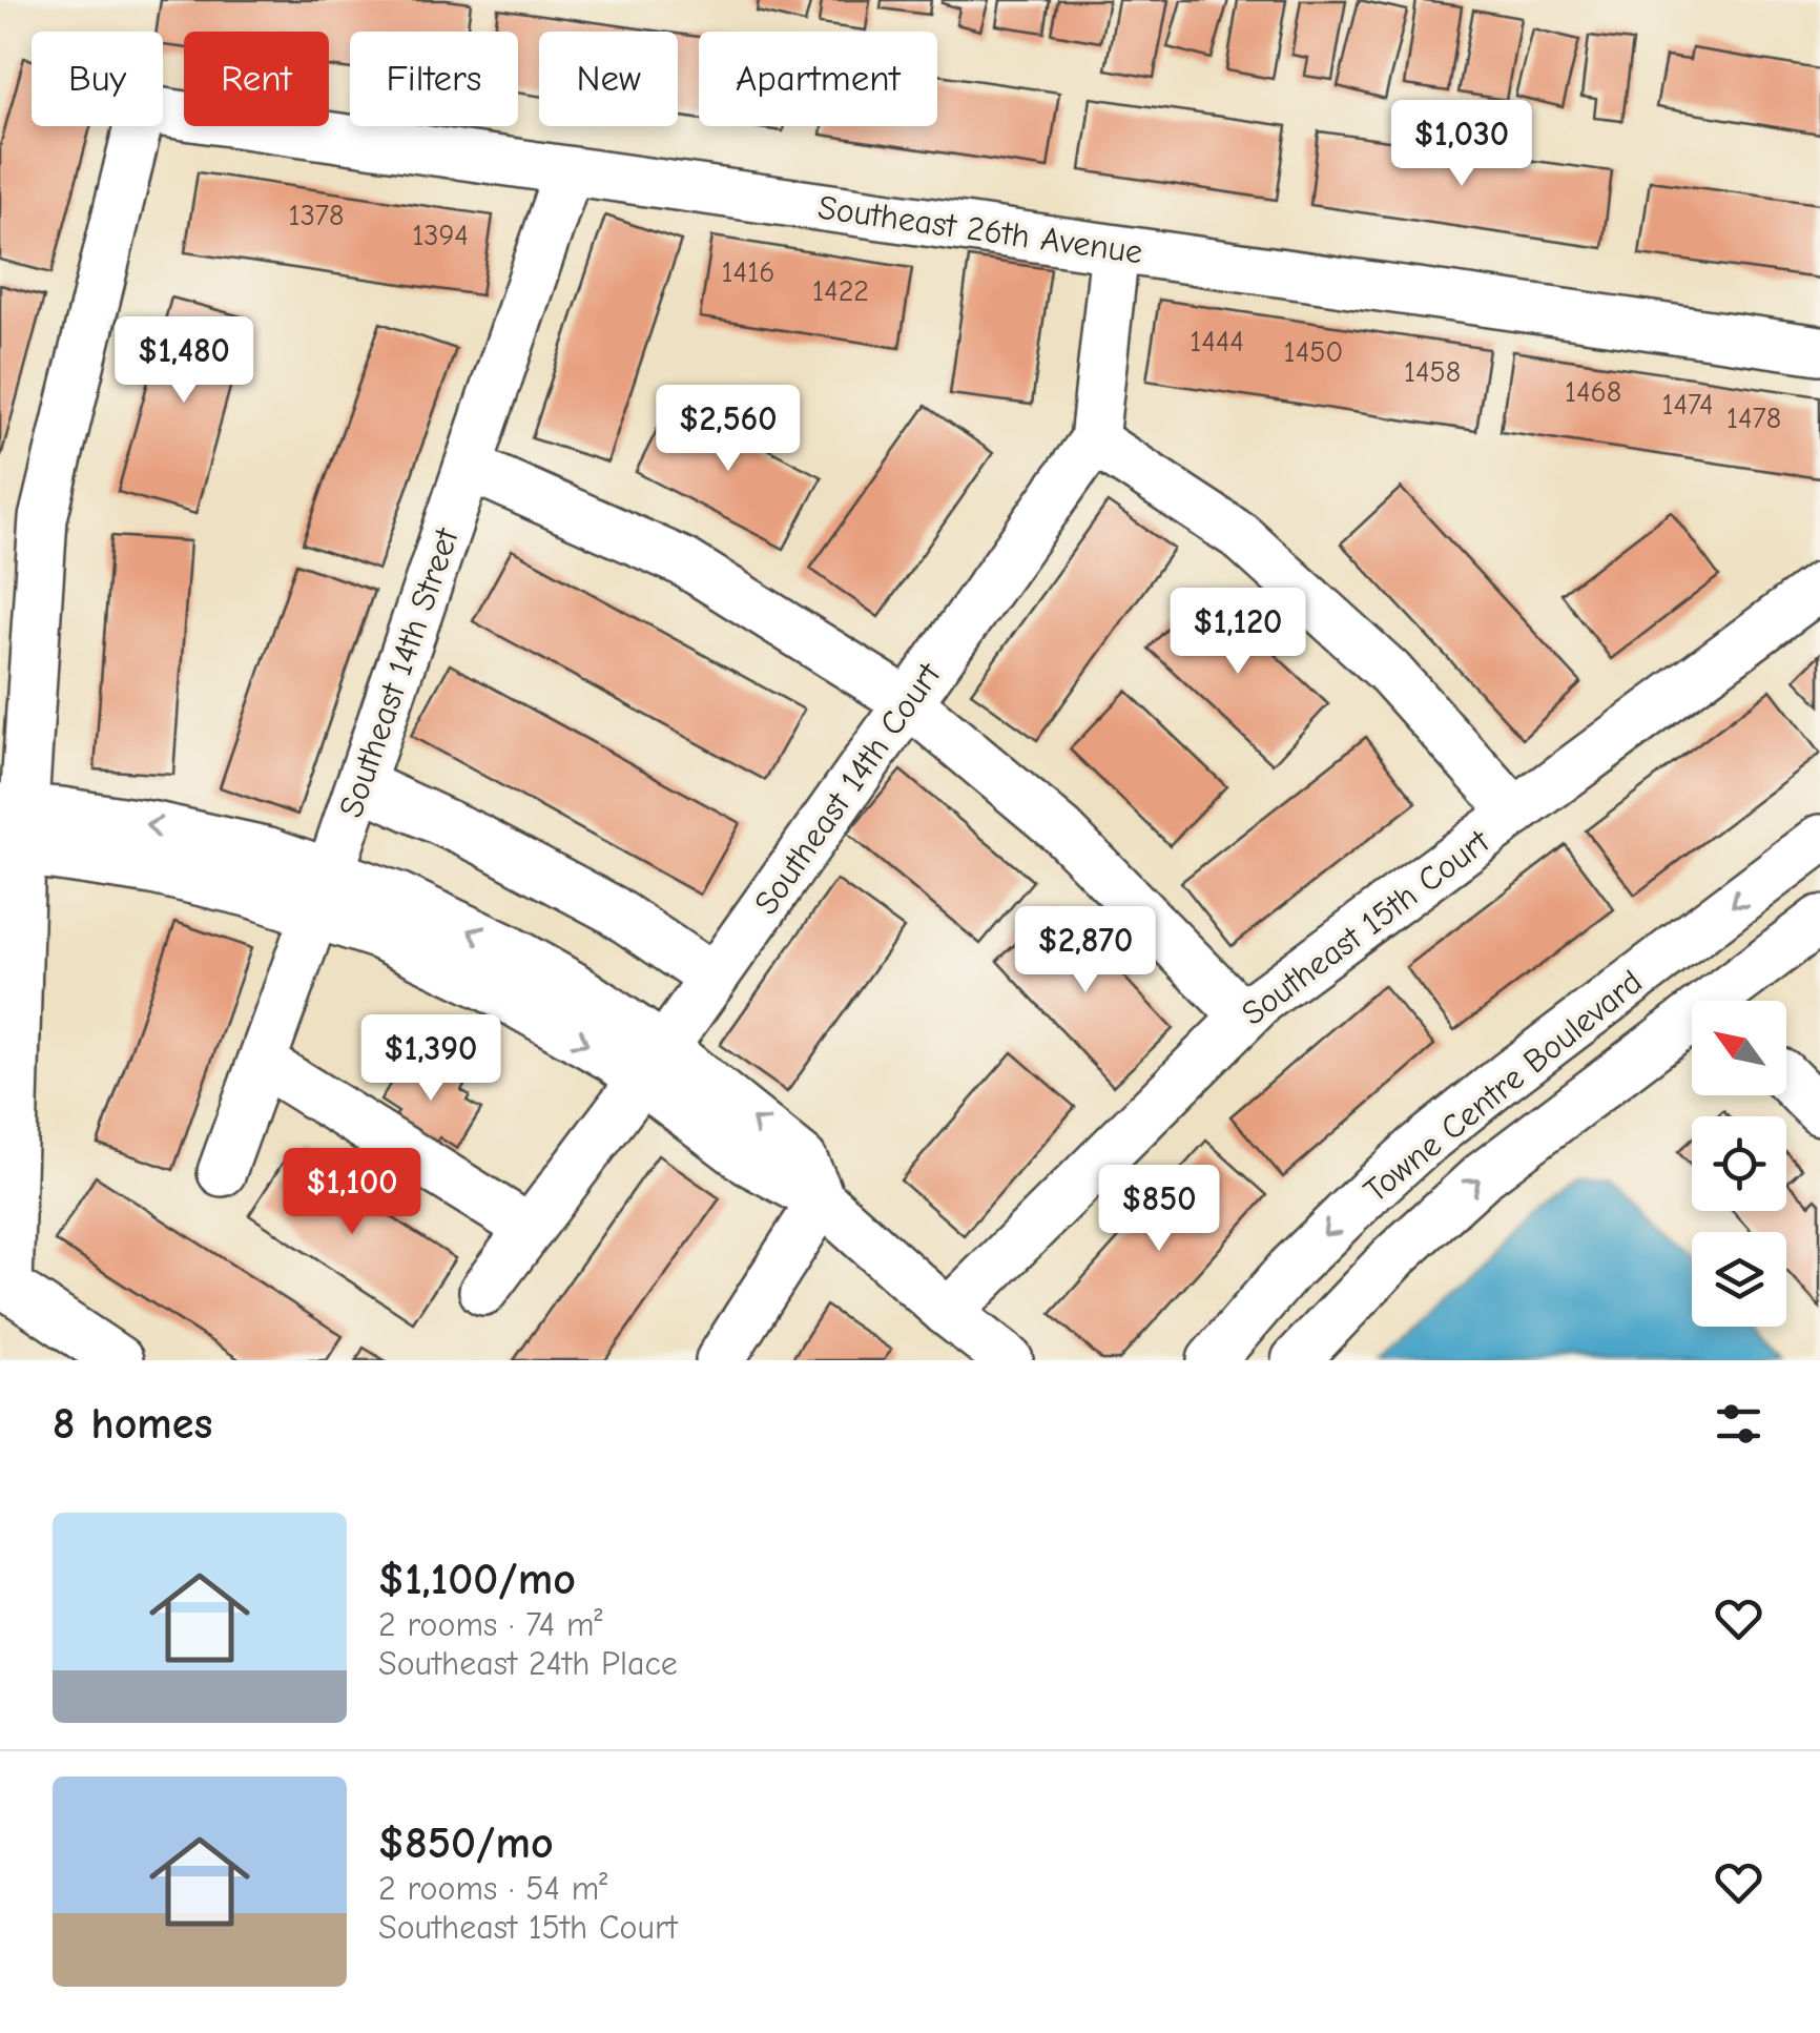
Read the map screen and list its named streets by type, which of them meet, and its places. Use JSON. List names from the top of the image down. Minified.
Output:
{"streets":{"street":["Southeast 26th Avenue","Southeast 14th Street","Southeast 14th Court","Southeast 15th Court","Towne Centre Boulevard"]},"crossings":[["Southeast 26th Avenue","Southeast 14th Street"],["Southeast 26th Avenue","Southeast 14th Court"]],"house_numbers":["1378","1394","1416","1422","1444","1450","1458","1468","1474","1478"],"north":"top left","page":{"chip":["Buy","Rent","Filters","New","Apartment"],"price":["$1,030","$1,480","$2,560","$1,120","$2,870","$1,390","$1,100","$850"],"heading":"8 homes","list":[{"name":"$1,100/mo","note":"2 rooms · 74 m² · Southeast 24th Place"},{"name":"$850/mo","note":"2 rooms · 54 m² · Southeast 15th Court"}]}}
